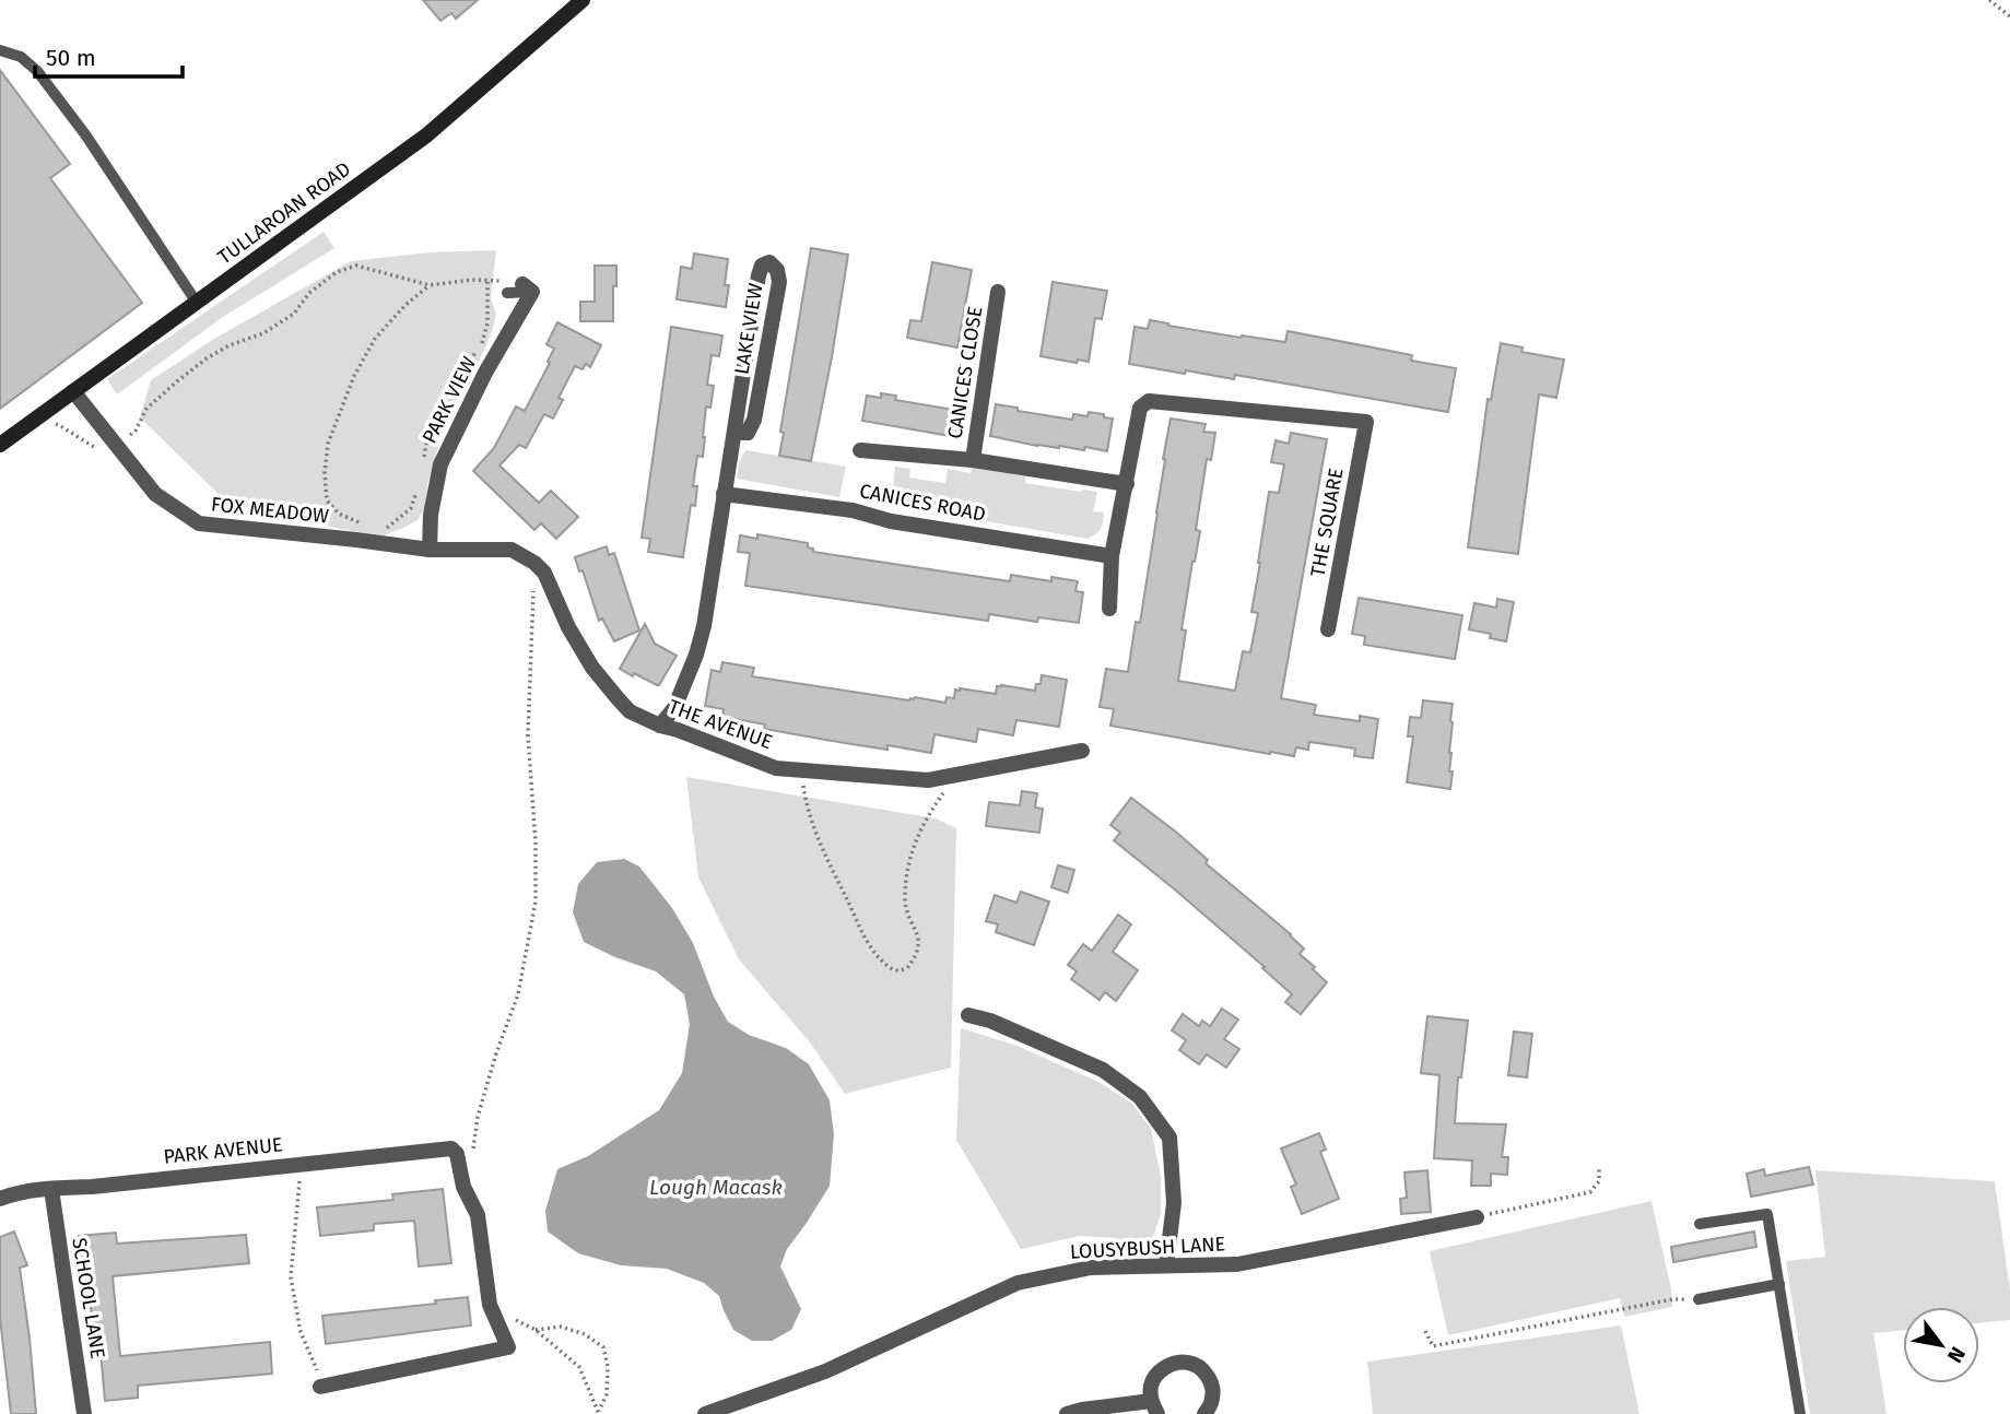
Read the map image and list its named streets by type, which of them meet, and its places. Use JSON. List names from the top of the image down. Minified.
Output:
{"streets":{"street":["TULLAROAN ROAD","LAKE VIEW","CANICES CLOSE","PARK VIEW","CANICES ROAD","FOX MEADOW","THE SQUARE","THE AVENUE","PARK AVENUE","LOUSYBUSH LANE","SCHOOL LANE"]},"crossings":[["TULLAROAN ROAD","FOX MEADOW"],["LAKE VIEW","CANICES ROAD"],["LAKE VIEW","THE AVENUE"],["CANICES CLOSE","THE SQUARE"],["PARK VIEW","FOX MEADOW"],["PARK AVENUE","SCHOOL LANE"]],"water":["Lough Macask"],"scale_bar":"50 m","north":"bottom right"}
